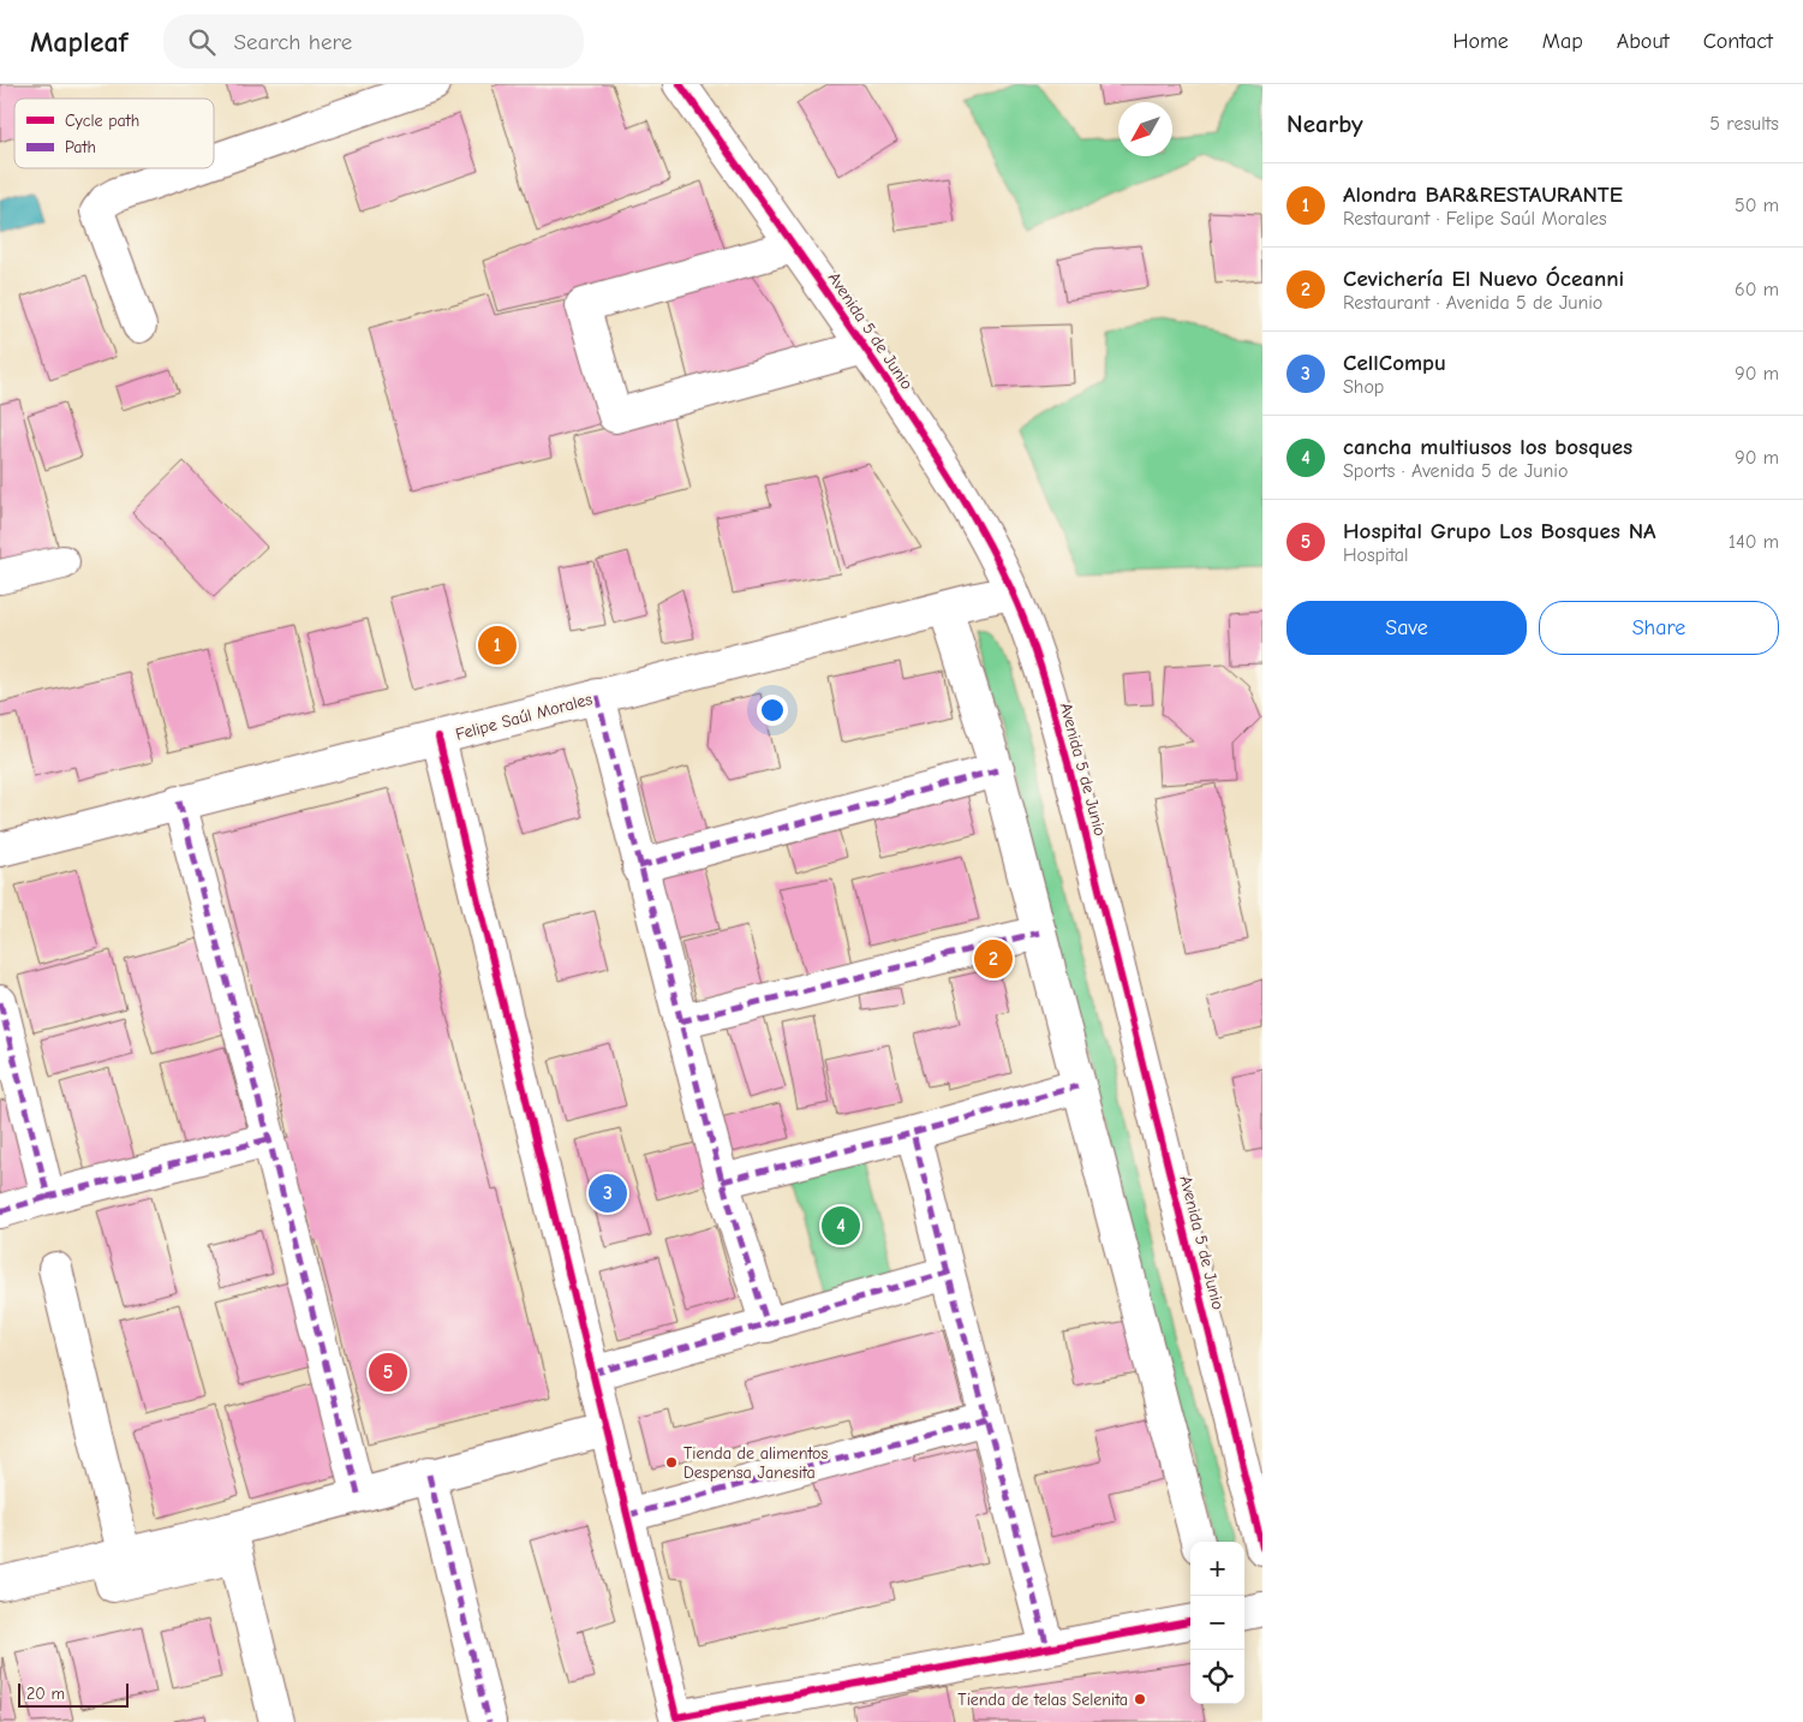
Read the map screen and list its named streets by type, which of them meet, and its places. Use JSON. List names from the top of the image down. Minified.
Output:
{"streets":{"street":["Avenida 5 de Junio","Felipe Saúl Morales"]},"crossings":[["Avenida 5 de Junio","Felipe Saúl Morales"]],"places":["Tienda de alimentos Despensa Janesita","Tienda de telas Selenita"],"legend":["Cycle path","Path"],"scale_bar":"20 m","north":"bottom left","page":{"header":"Mapleaf","search":"Search here","nav":["Home","Map","About","Contact"],"heading":["Nearby","5 results"],"list":[{"mark":"1","name":"Alondra BAR&RESTAURANTE","note":"Restaurant · Felipe Saúl Morales","value":"50 m"},{"mark":"2","name":"Cevichería El Nuevo Óceanni","note":"Restaurant · Avenida 5 de Junio","value":"60 m"},{"mark":"3","name":"CellCompu","note":"Shop","value":"90 m"},{"mark":"4","name":"cancha multiusos los bosques","note":"Sports · Avenida 5 de Junio","value":"90 m"},{"mark":"5","name":"Hospital Grupo Los Bosques NA","note":"Hospital","value":"140 m"}],"buttons":["Save","Share"],"pins":["1","2","3","4","5"],"map_buttons":["+","−"],"scale":"20 m"}}
